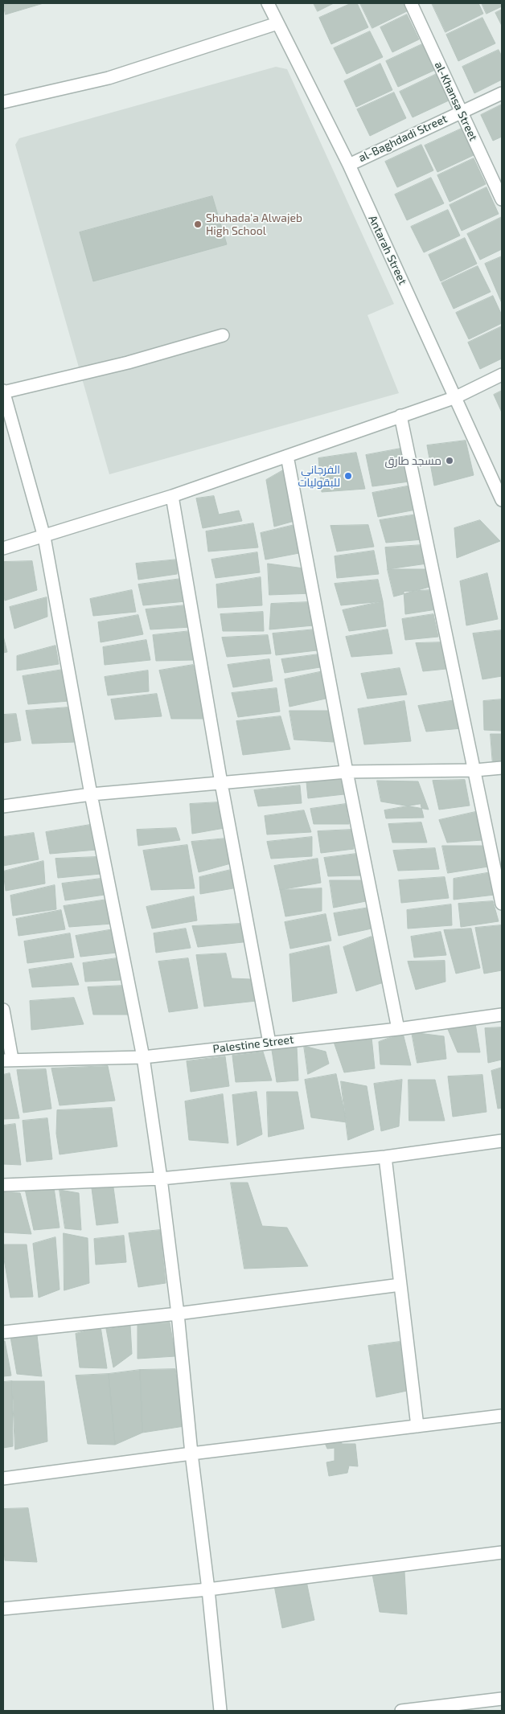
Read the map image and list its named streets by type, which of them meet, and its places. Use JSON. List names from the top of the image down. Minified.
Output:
{"streets":{"street":["al-Khansa Street","al-Baghdadi Street","Antarah Street","Palestine Street"]},"crossings":[["al-Khansa Street","al-Baghdadi Street"],["al-Baghdadi Street","Antarah Street"]],"places":["Shuhada'a Alwajeb High School","مسجد طارق","الفرجاني للبقوليات"]}
